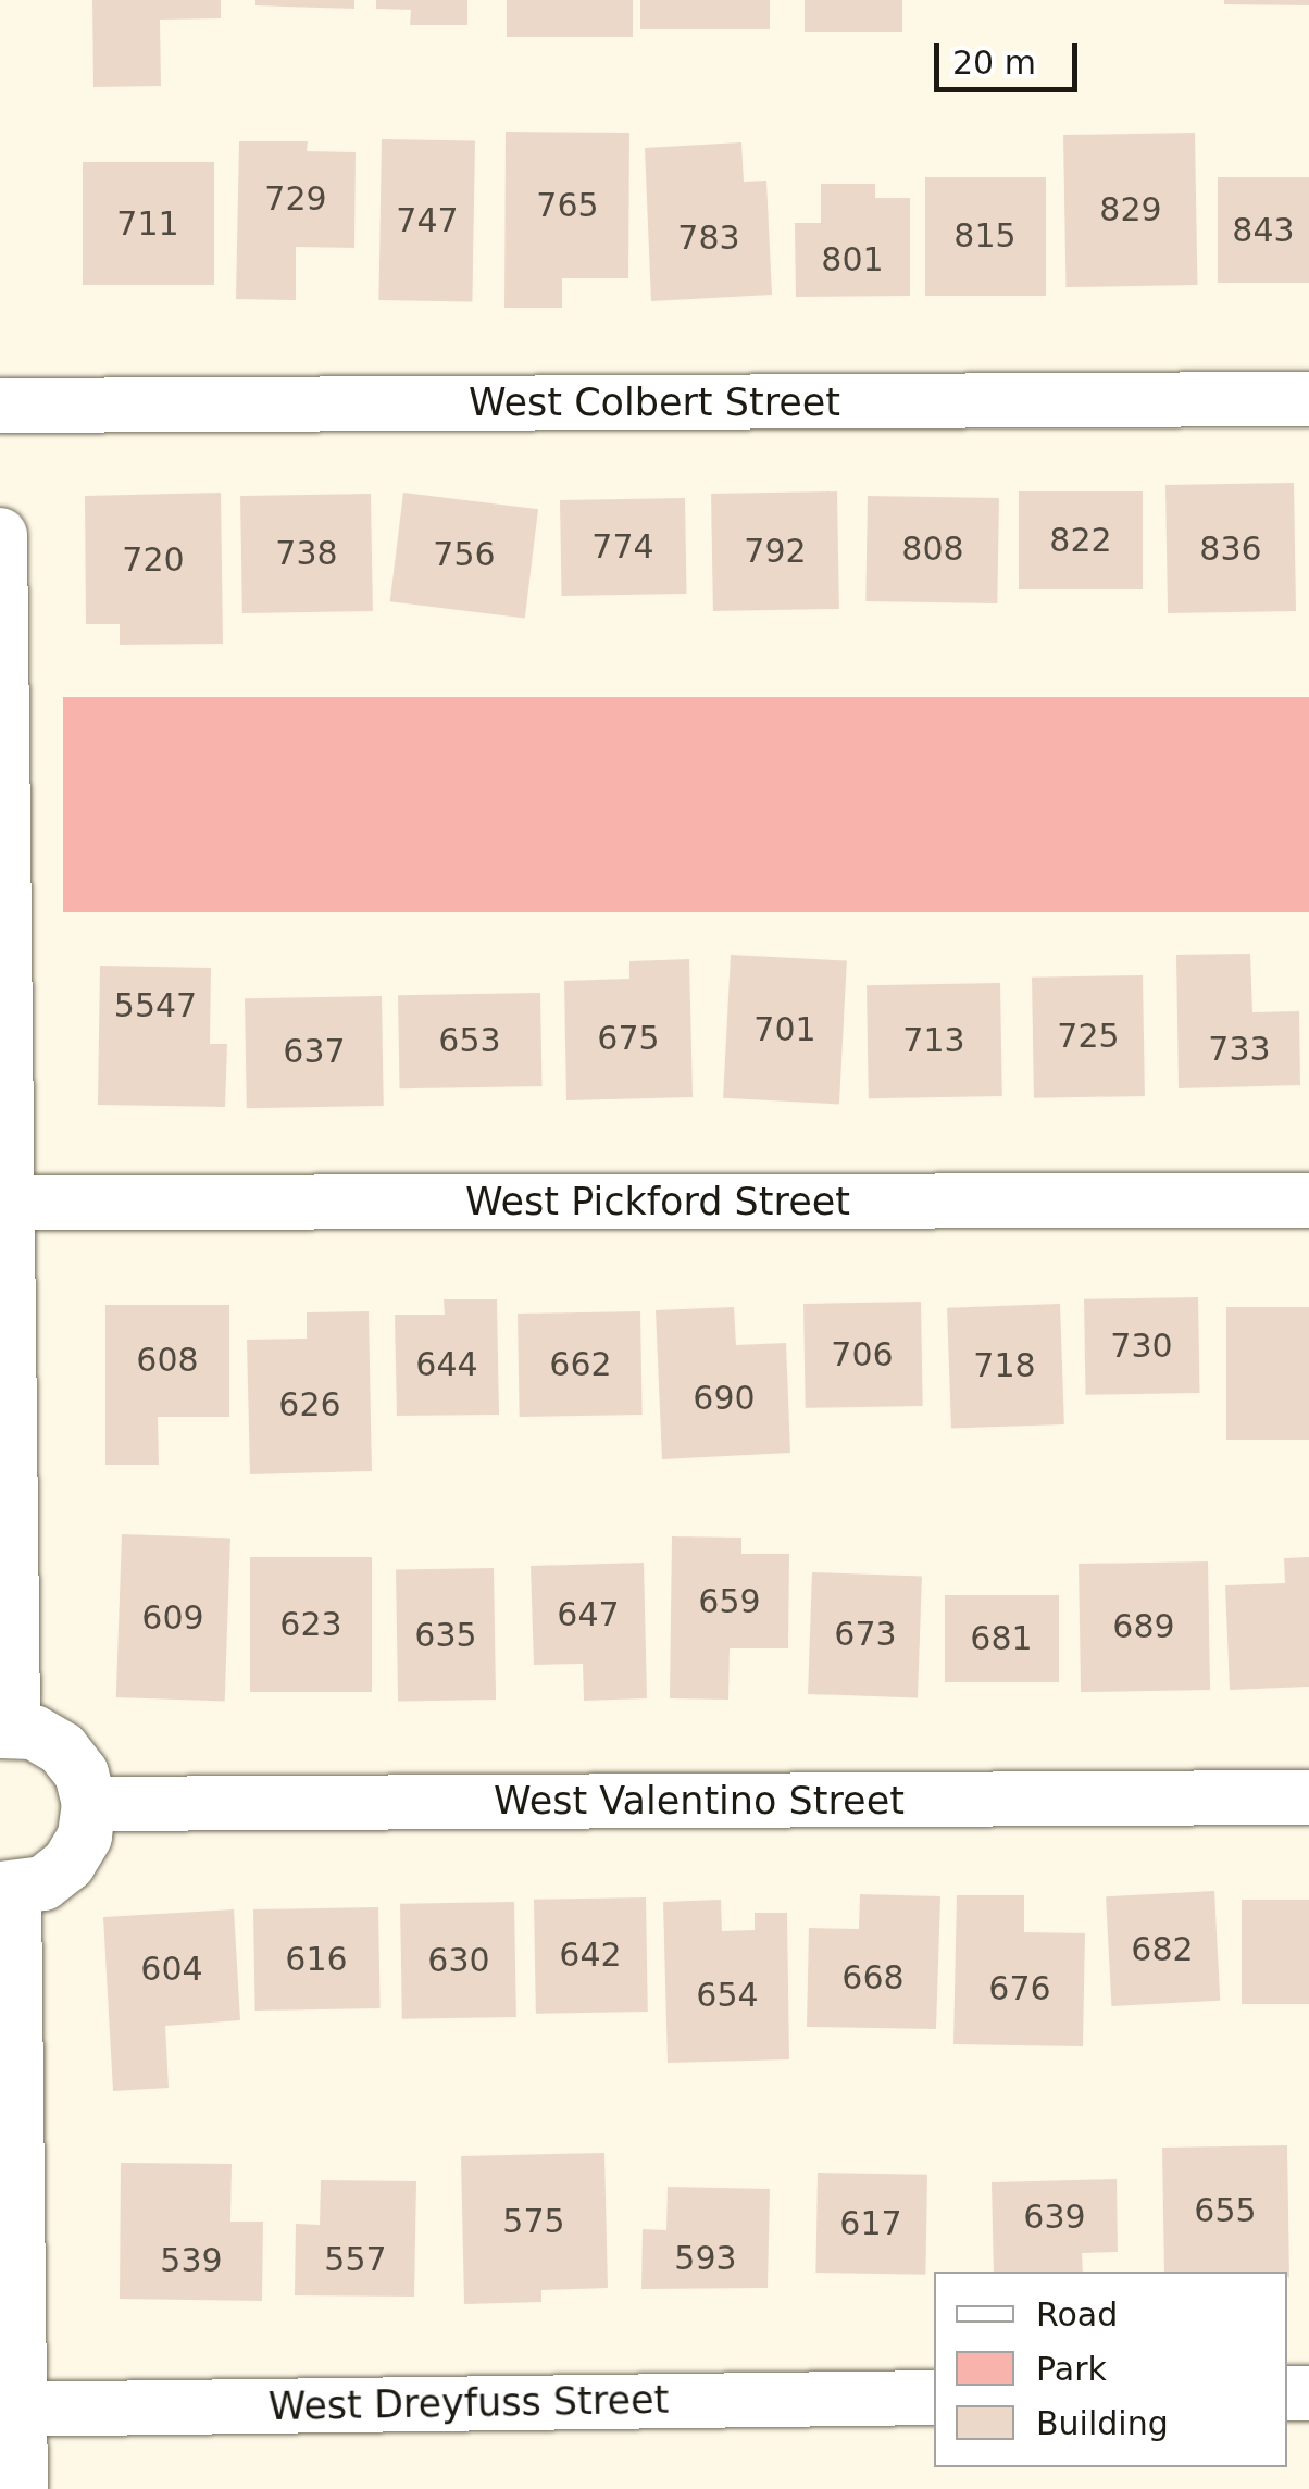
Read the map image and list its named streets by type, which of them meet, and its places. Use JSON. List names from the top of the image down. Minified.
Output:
{"streets":{"street":["West Colbert Street","West Pickford Street","West Valentino Street","West Dreyfuss Street"]},"house_numbers":["729","765","829","747","711","843","815","783","801","822","774","808","836","792","738","756","720","5547","701","725","675","653","713","733","637","730","706","608","644","662","718","690","626","659","647","609","623","689","673","635","681","682","642","616","630","604","668","676","654","655","639","575","617","593","557","539"],"legend":["Road","Park","Building"],"scale_bar":"20 m"}
